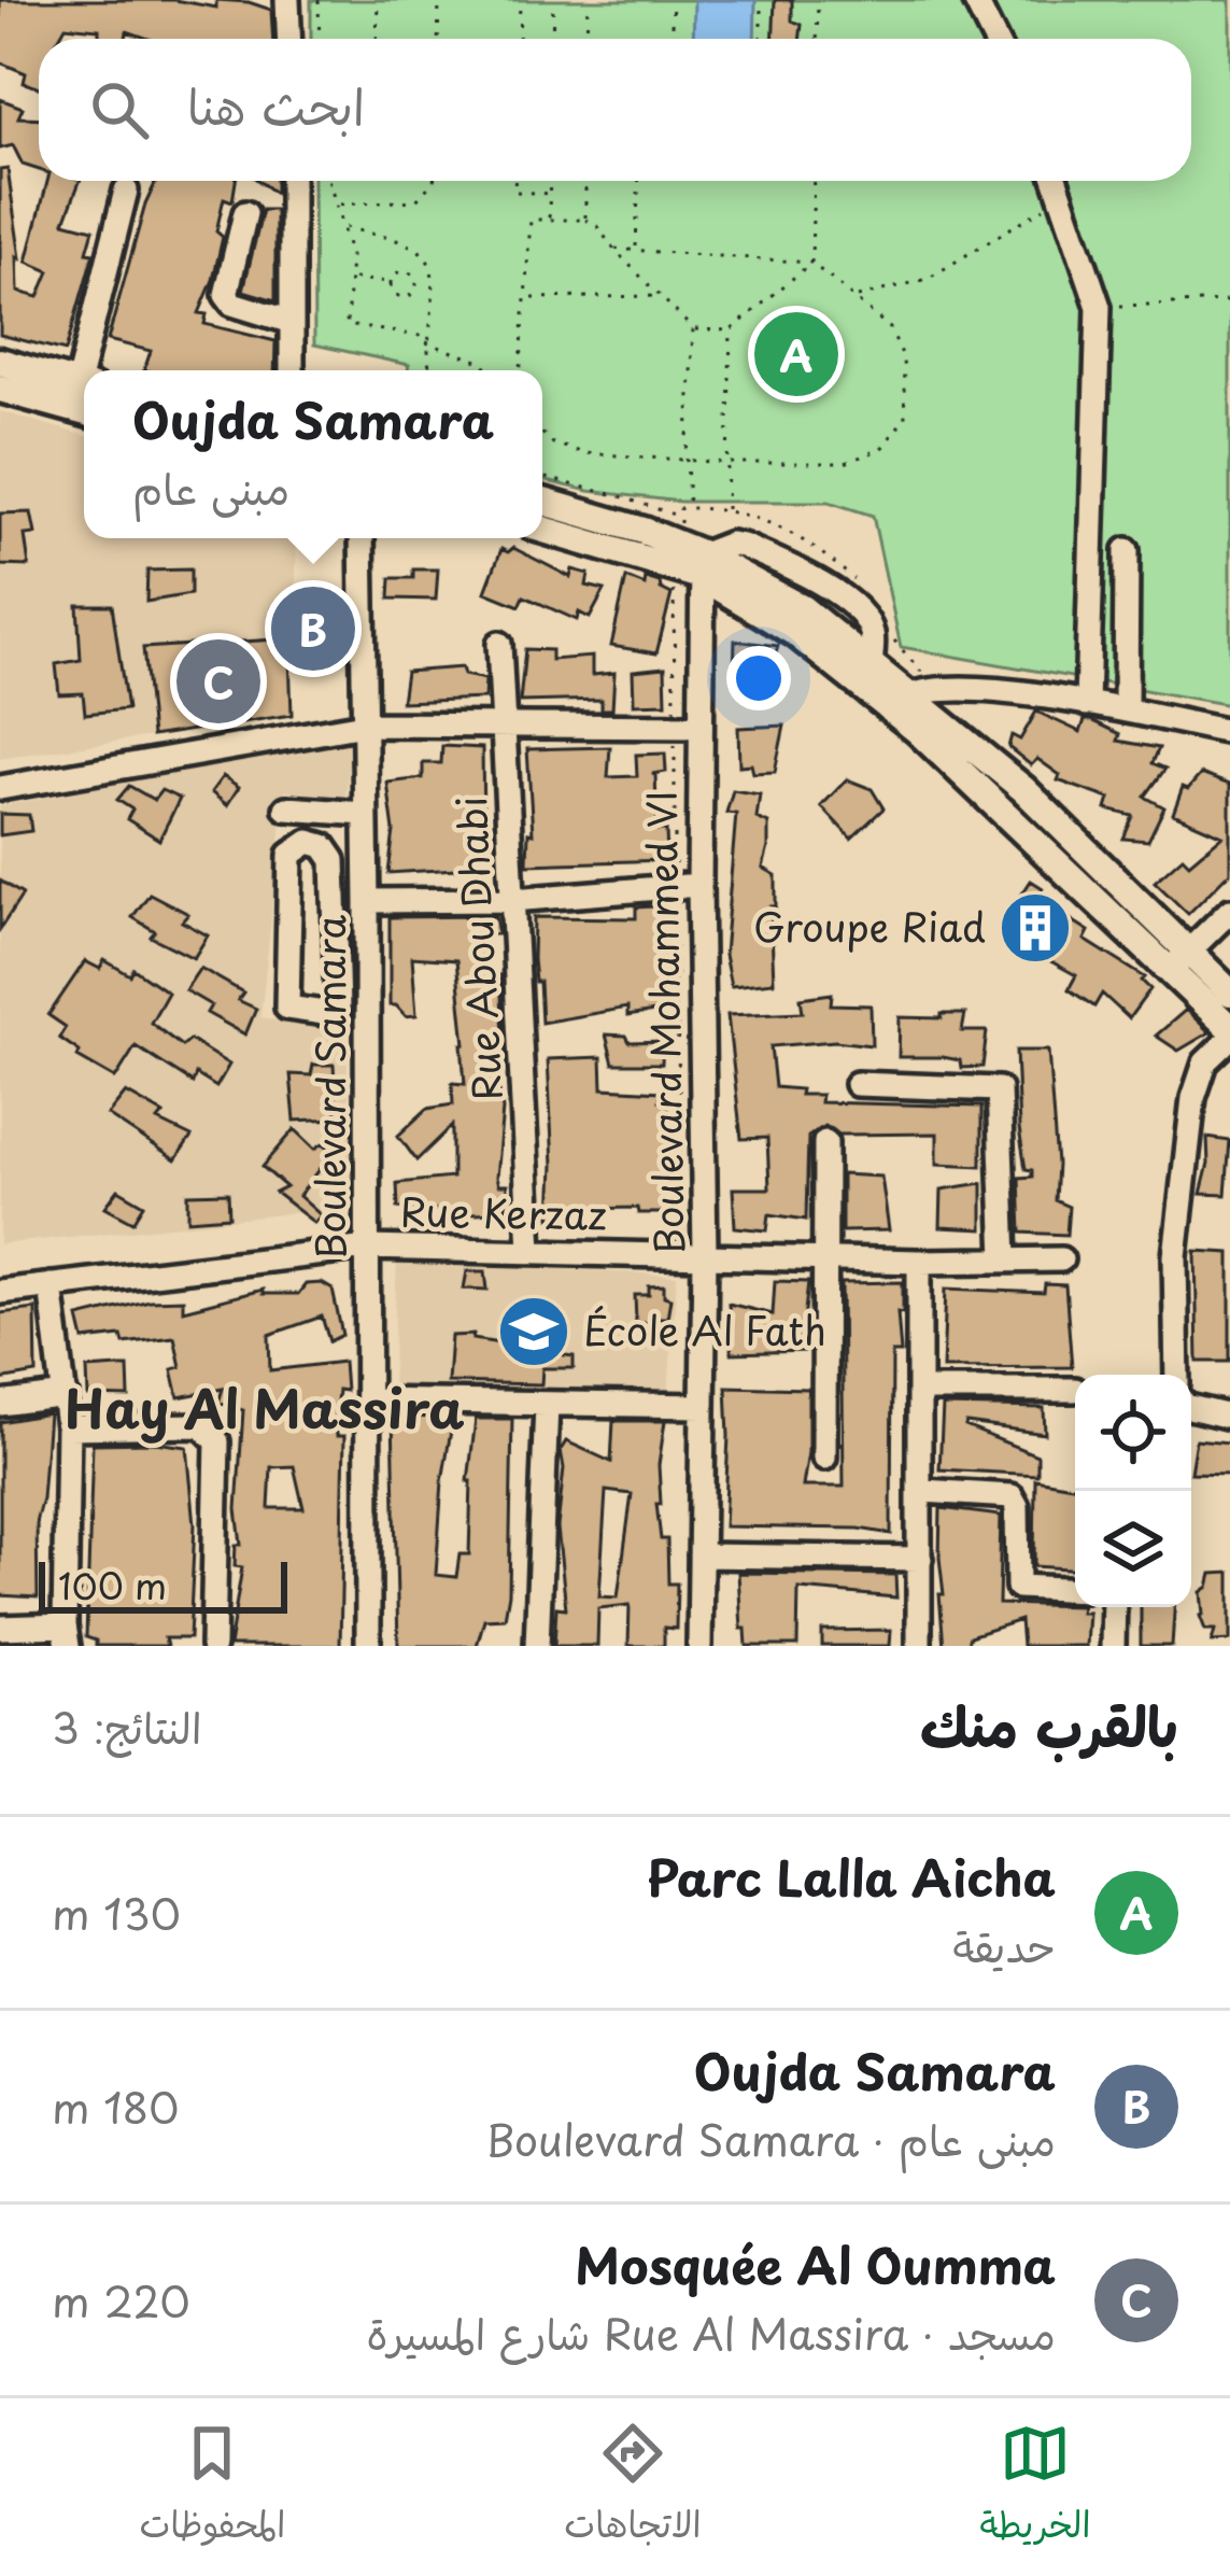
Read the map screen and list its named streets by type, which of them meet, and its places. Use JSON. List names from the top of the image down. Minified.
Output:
{"streets":{"street":["Rue Abou Dhabi","Boulevard Mohammed VI","Boulevard Samara","Rue Kerzaz"]},"crossings":[["Rue Abou Dhabi","Rue Kerzaz"],["Boulevard Mohammed VI","Rue Kerzaz"],["Boulevard Samara","Rue Kerzaz"]],"districts":["Hay Al Massira"],"places":{"building":["Groupe Riad"],"school or university":["École Al Fath"]},"scale_bar":"100 m","page":{"search":"ابحث هنا","pins":["A","B","C"],"popup":["Oujda Samara","مبنى عام"],"scale":"100 m","heading":["بالقرب منك","النتائج: 3"],"list":[{"mark":"A","name":"Parc Lalla Aicha","note":"حديقة","value":"130 m"},{"mark":"B","name":"Oujda Samara","note":"مبنى عام · Boulevard Samara","value":"180 m"},{"mark":"C","name":"Mosquée Al Oumma","note":"مسجد · Rue Al Massira شارع المسيرة","value":"220 m"}],"nav":["الخريطة","الاتجاهات","المحفوظات"]}}
